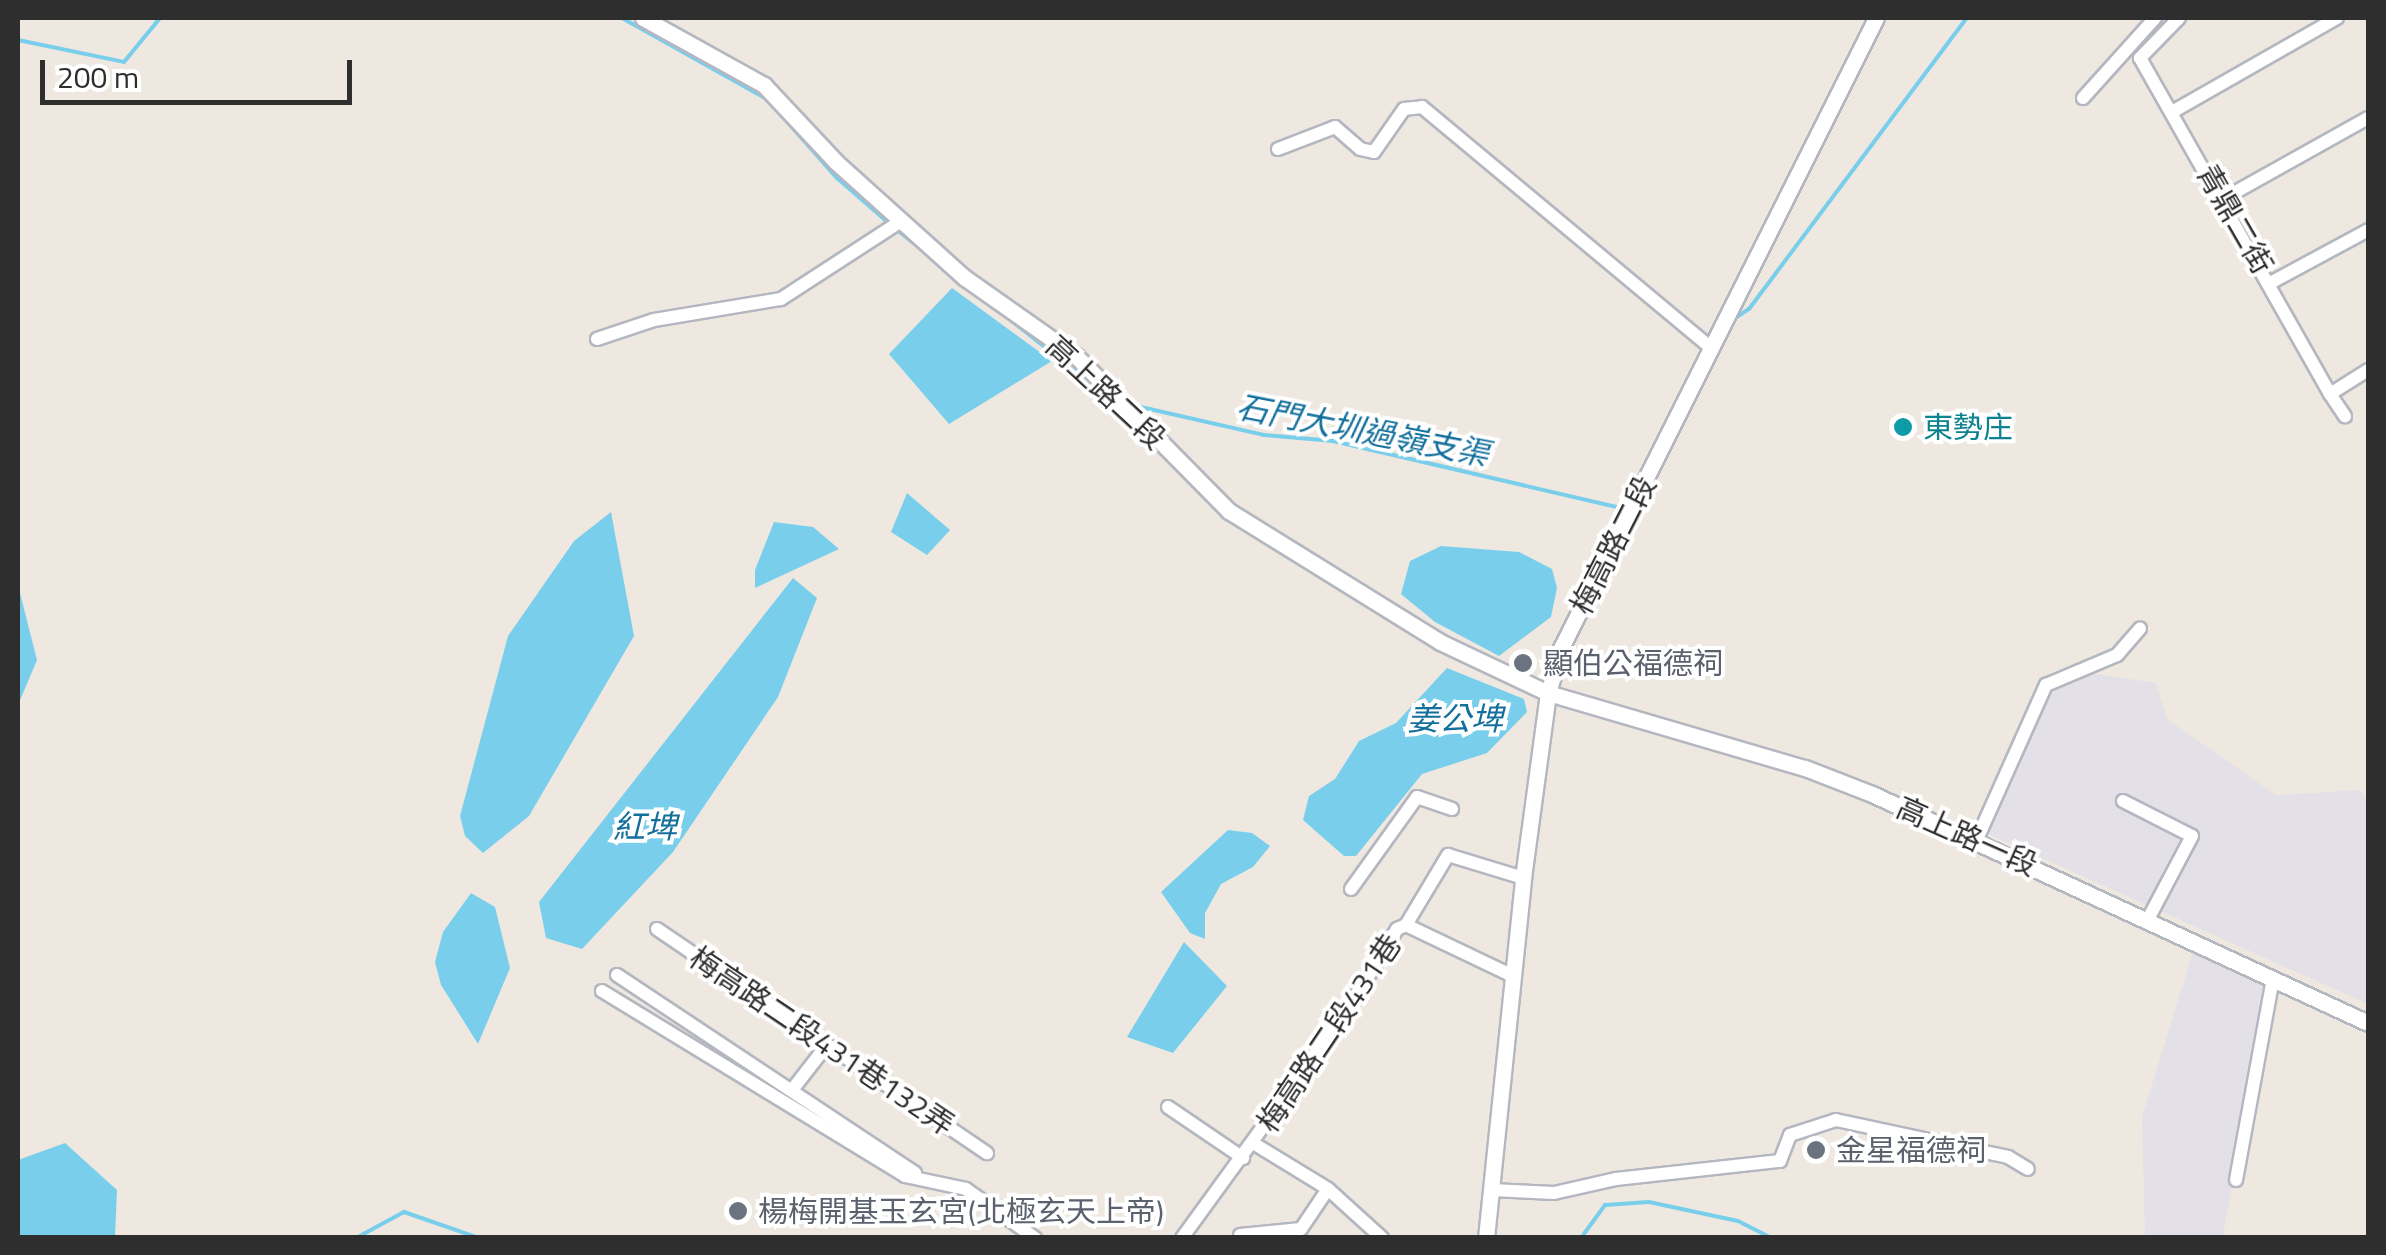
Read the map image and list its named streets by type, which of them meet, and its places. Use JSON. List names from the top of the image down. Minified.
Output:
{"streets":{"street":["青鼎二街","高上路二段","梅高路二段","高上路一段","梅高路二段431巷","梅高路二段431巷132弄"]},"crossings":[["高上路二段","梅高路二段"],["高上路二段","高上路一段"],["梅高路二段","高上路一段"],["梅高路二段","梅高路二段431巷"]],"water":["石門大圳過嶺支渠","姜公埤","紅埤"],"places":["東勢庄","顯伯公福德祠","金星福德祠","楊梅開基玉玄宮(北極玄天上帝)"],"scale_bar":"200 m"}
